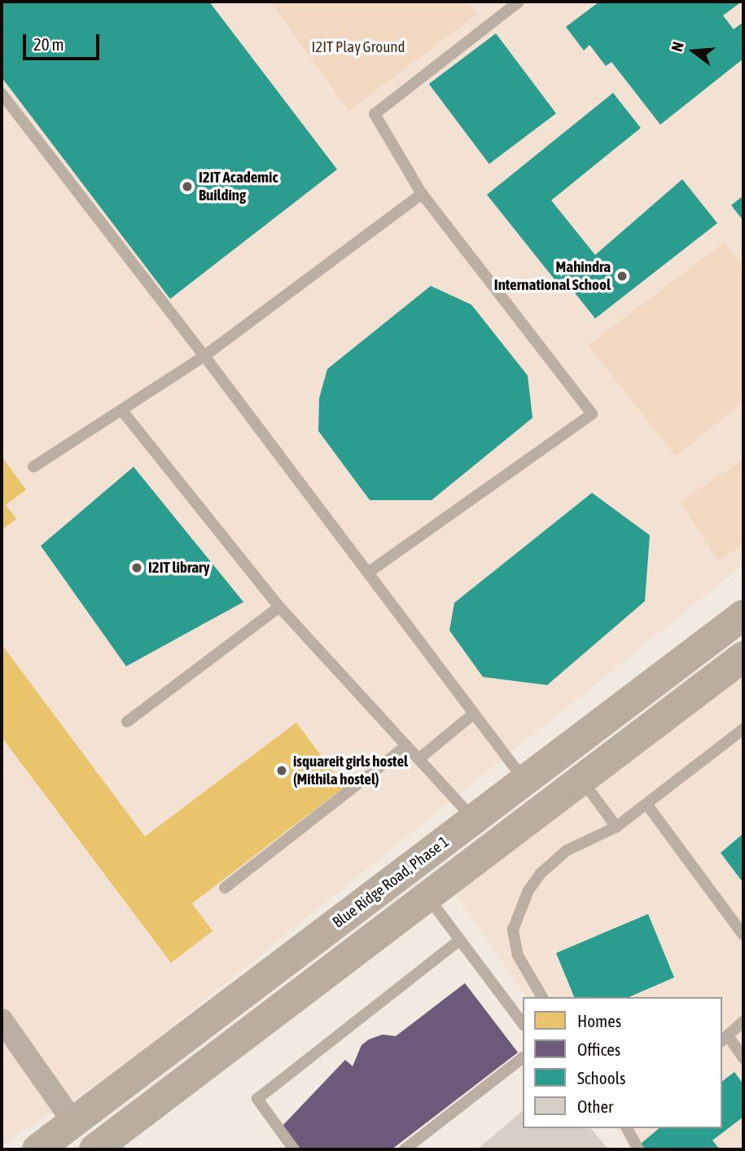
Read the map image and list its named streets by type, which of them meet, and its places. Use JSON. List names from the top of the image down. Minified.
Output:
{"streets":{"street":["Blue Ridge Road, Phase 1"]},"parks":["I2IT Play Ground"],"places":["I2IT Academic Building","Mahindra International School","I2IT library","isquareit girls hostel (Mithila hostel)"],"legend":["Homes","Offices","Schools","Other"],"scale_bar":"20 m","north":"left"}
